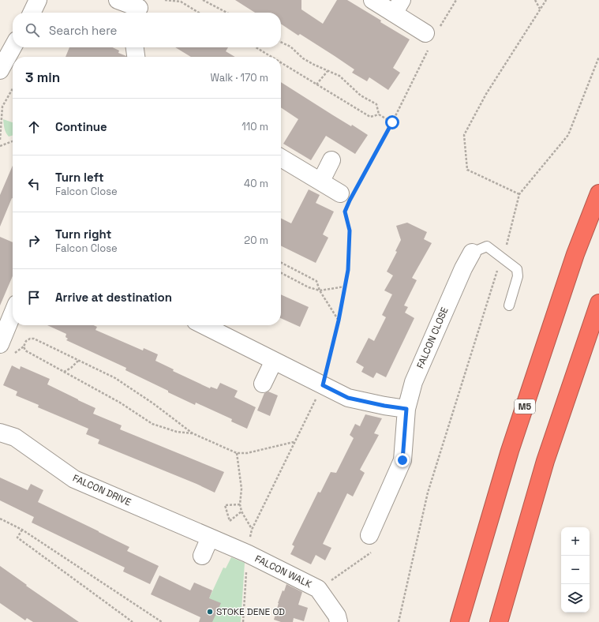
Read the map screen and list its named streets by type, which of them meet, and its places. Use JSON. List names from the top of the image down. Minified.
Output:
{"streets":{"highway":["M5"],"street":["FALCON CLOSE","FALCON DRIVE","FALCON WALK"]},"crossings":[["FALCON DRIVE","FALCON WALK"]],"places":["STOKE DENE OD"],"page":{"search":"Search here","heading":["3 min","Walk · 170 m"],"list":[["Continue","110 m"],["Turn left","Falcon Close","40 m"],["Turn right","Falcon Close","20 m"],"Arrive at destination"],"map_buttons":["+","−"]}}
